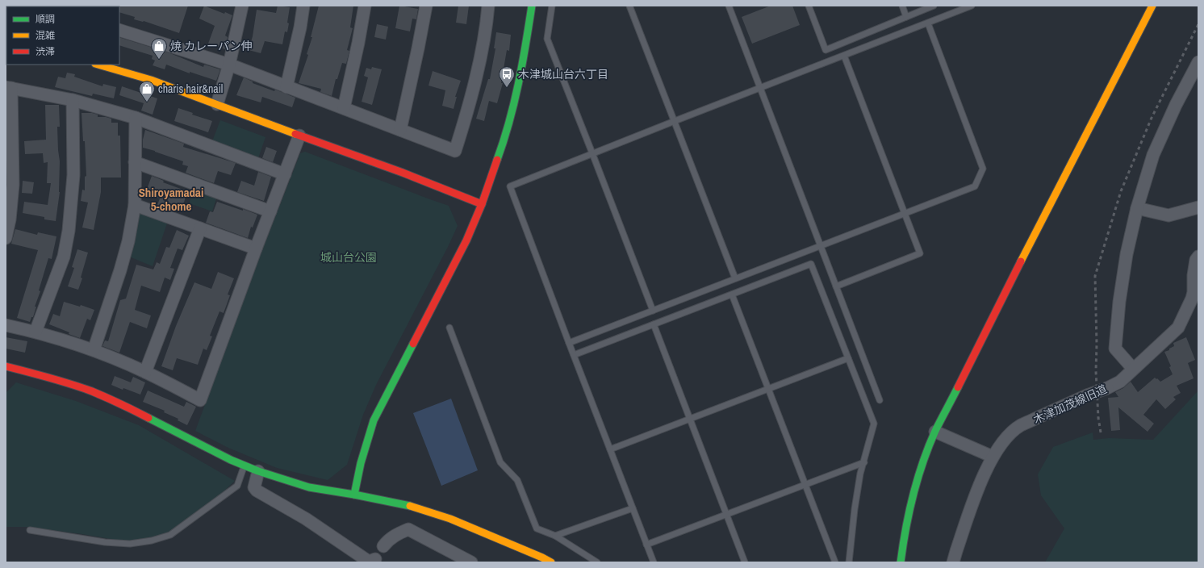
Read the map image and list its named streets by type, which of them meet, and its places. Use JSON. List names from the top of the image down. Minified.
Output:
{"streets":{"street":["木津加茂線旧道"]},"districts":["Shiroyamadai 5-chome"],"parks":["城山台公園"],"places":{"shop":["焼 カレーパン伸","charis hair&nail"],"bus stop":["木津城山台六丁目"]},"legend":["順調","混雑","渋滞"]}
